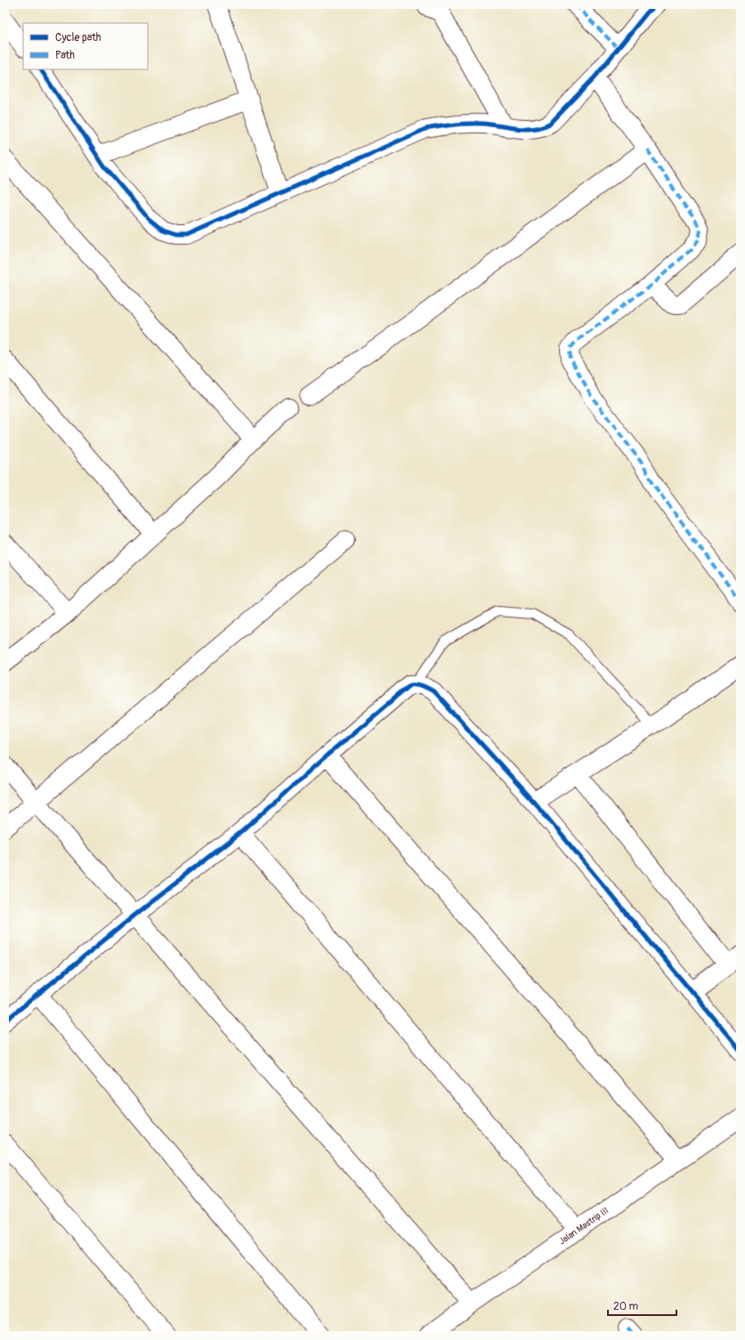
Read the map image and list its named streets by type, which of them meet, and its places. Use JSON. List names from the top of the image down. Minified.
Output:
{"streets":{"street":["Jalan Mastrip III"]},"legend":["Cycle path","Path"],"scale_bar":"20 m"}
